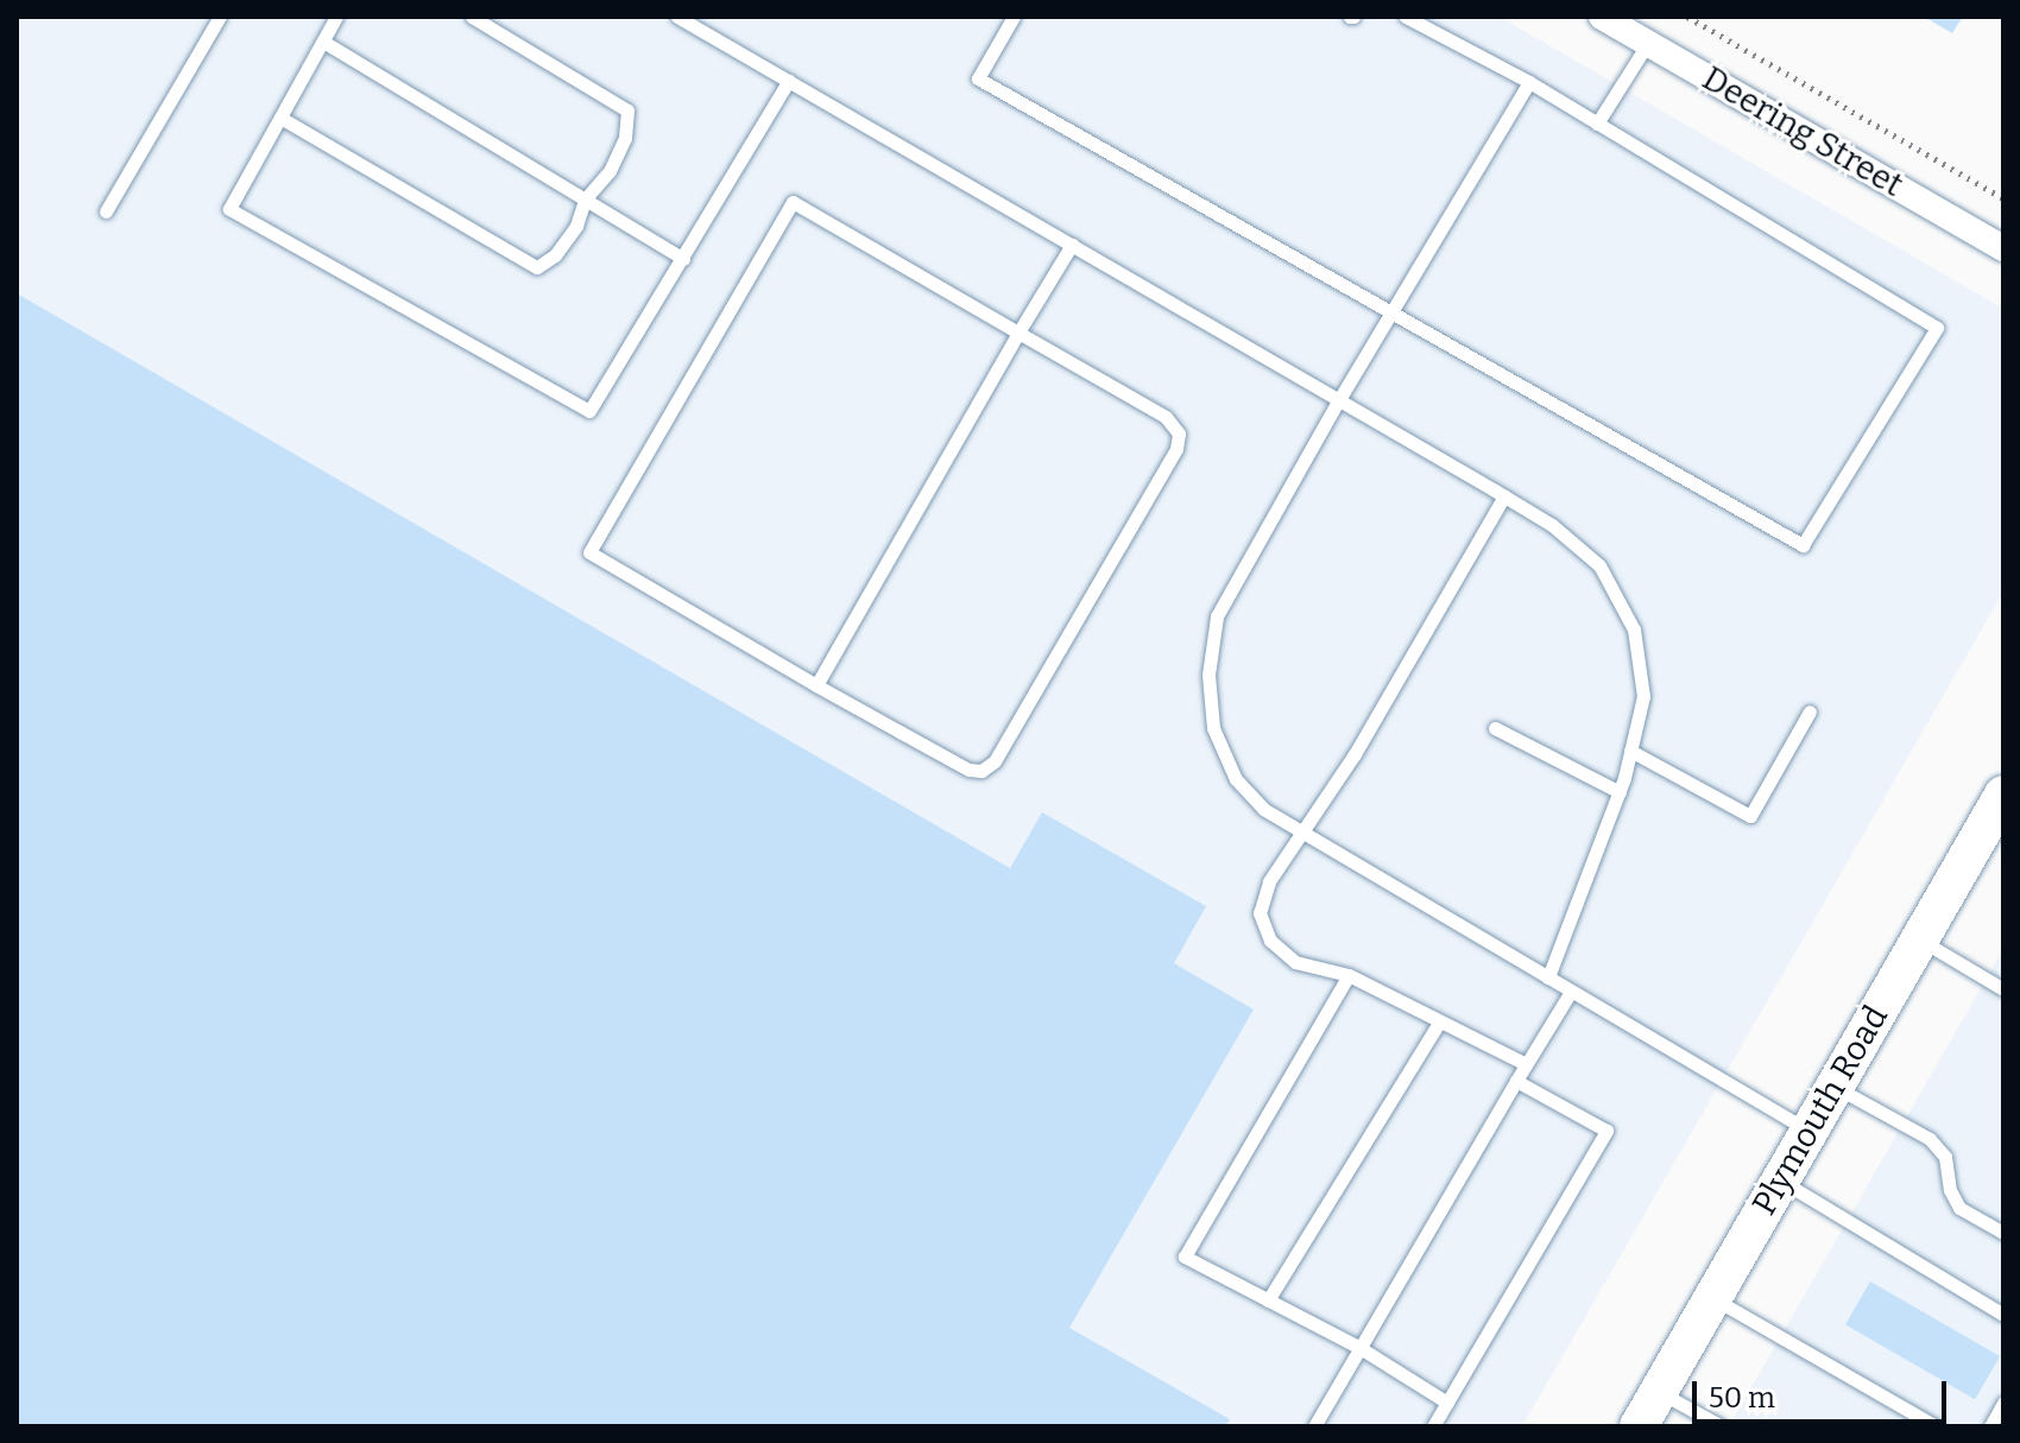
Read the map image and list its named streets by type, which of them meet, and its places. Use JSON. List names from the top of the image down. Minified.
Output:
{"streets":{"main road":["Plymouth Road"],"street":["Deering Street"]},"scale_bar":"50 m"}
